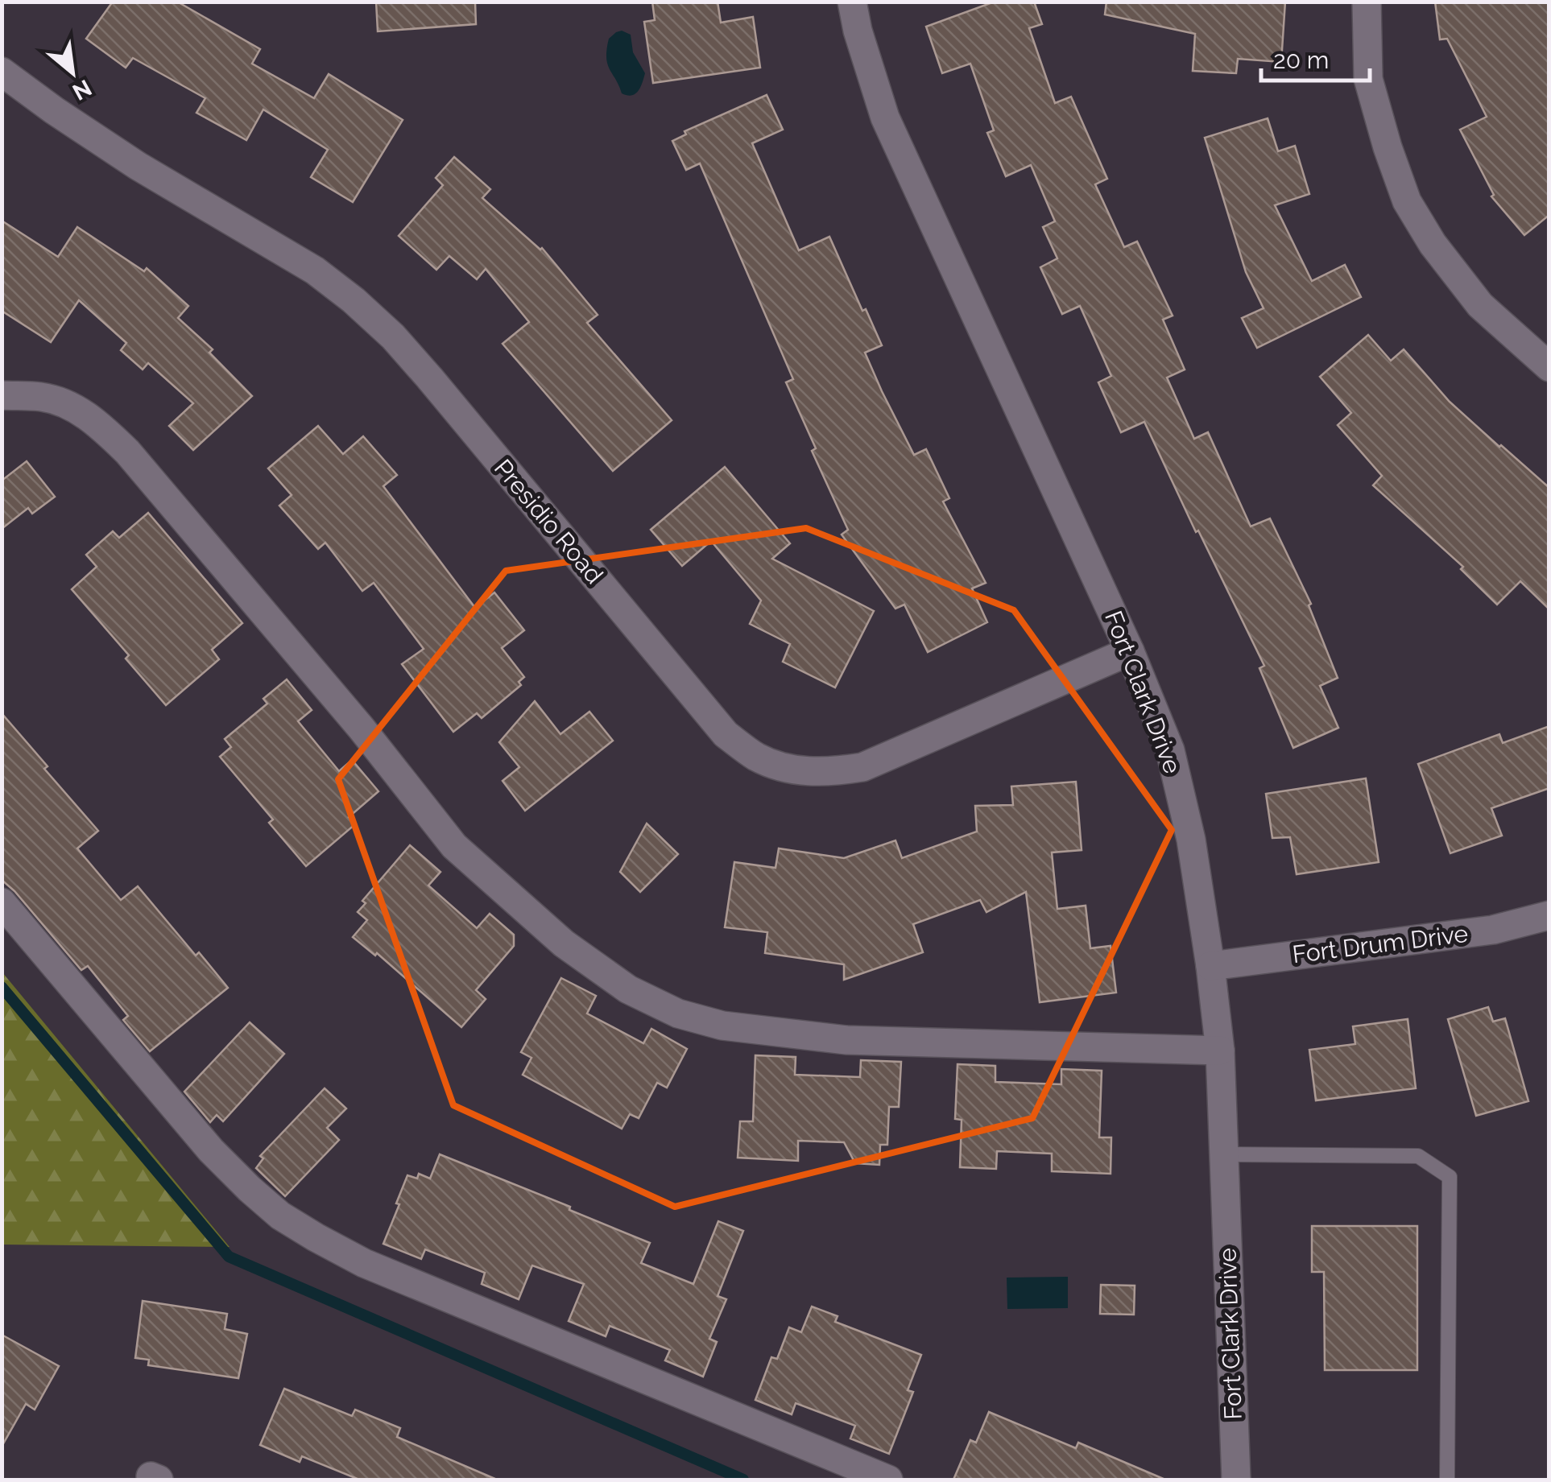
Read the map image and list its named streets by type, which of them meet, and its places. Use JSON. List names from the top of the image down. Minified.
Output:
{"streets":{"street":["Presidio Road","Fort Clark Drive","Fort Drum Drive"]},"crossings":[["Presidio Road","Fort Clark Drive"],["Fort Clark Drive","Fort Drum Drive"]],"scale_bar":"20 m","north":"bottom right"}
